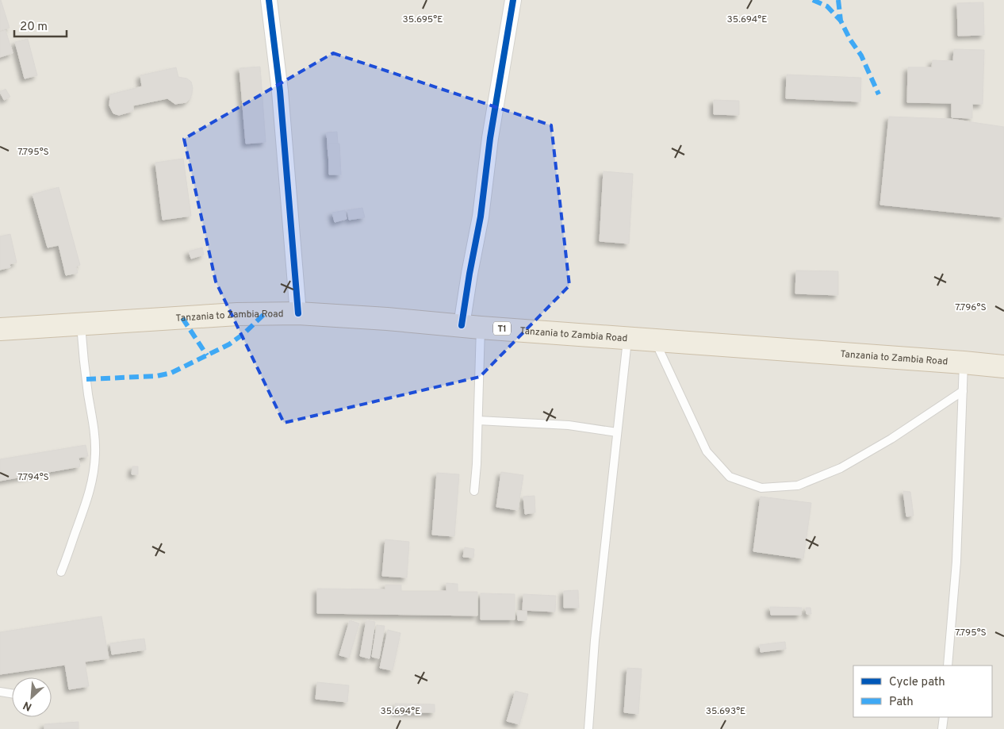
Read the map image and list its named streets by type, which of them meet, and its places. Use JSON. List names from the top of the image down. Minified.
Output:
{"streets":{"highway":["Tanzania to Zambia Road","T1"]},"legend":["Cycle path","Path"],"scale_bar":"20 m","north":"bottom left","coordinates":["35.695°E","35.694°E","7.795°S","7.796°S","7.794°S","35.693°E"]}
